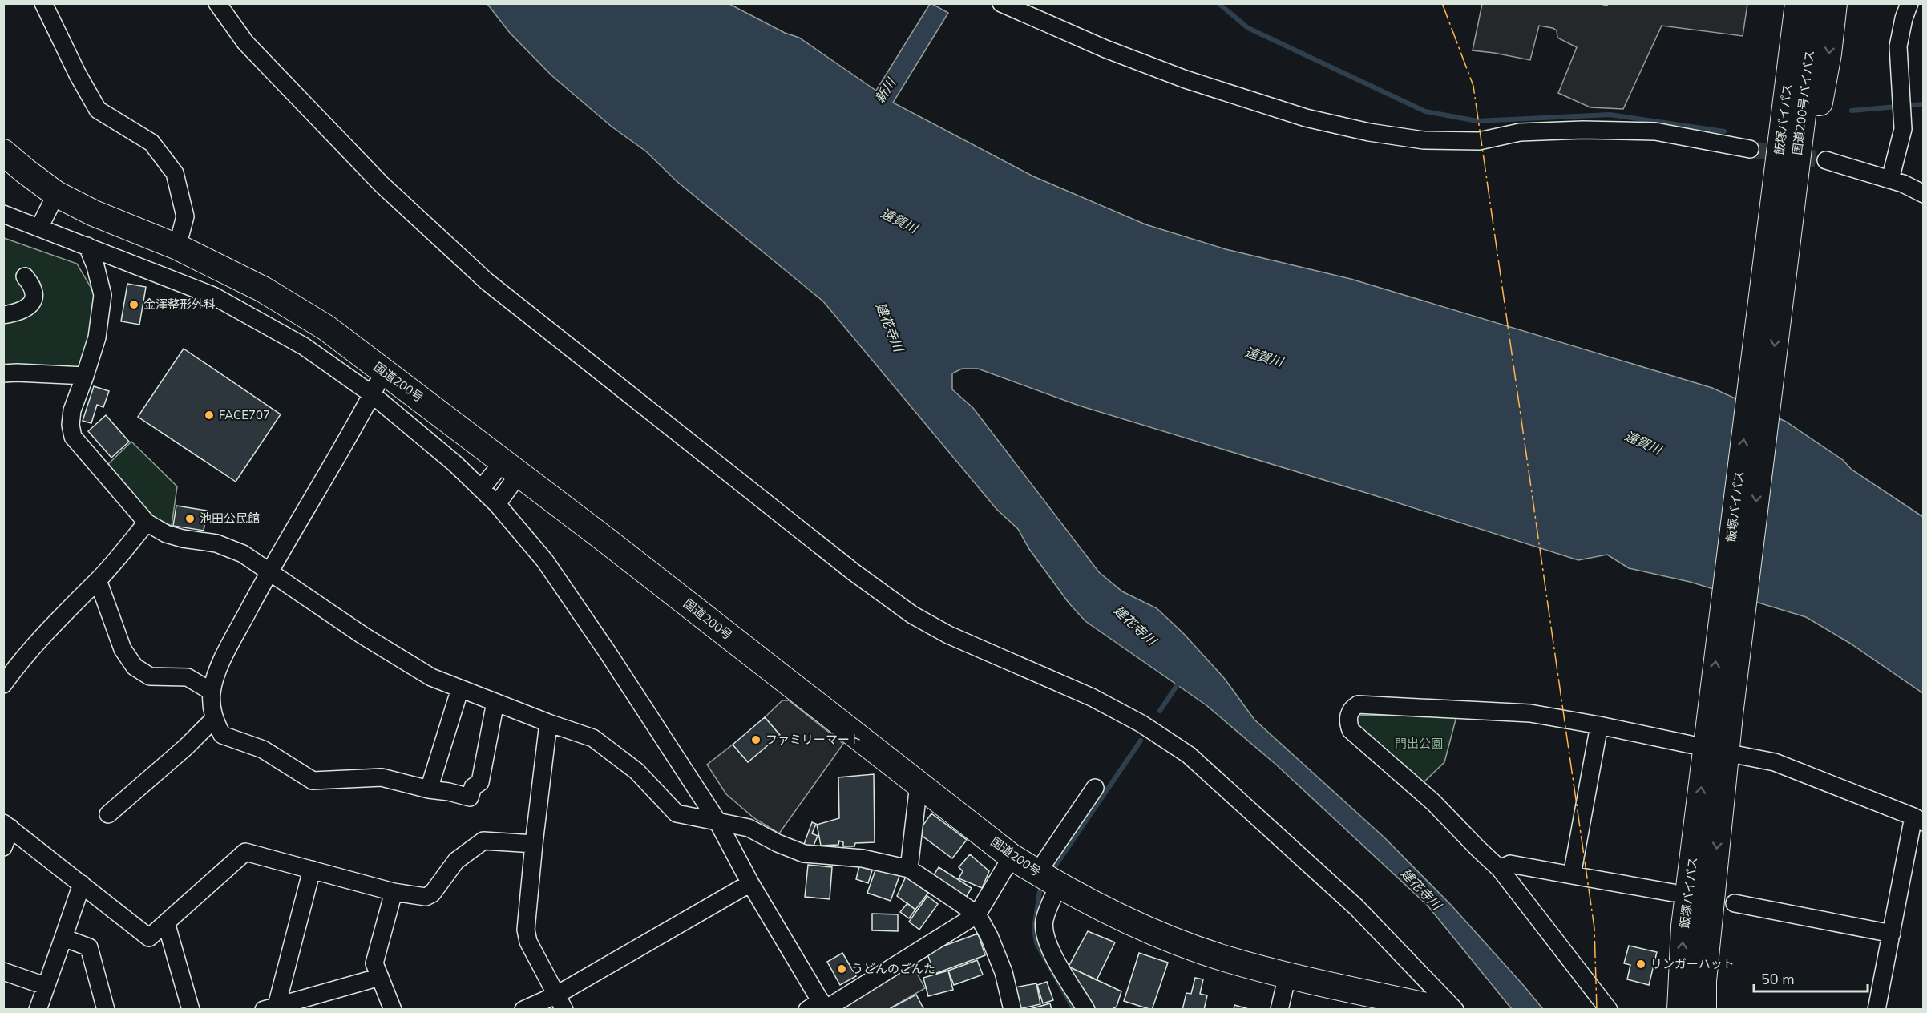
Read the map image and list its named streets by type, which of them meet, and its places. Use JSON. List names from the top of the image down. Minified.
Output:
{"streets":{"highway":["国道200号バイパス","飯塚バイパス","国道200号"]},"crossings":[["国道200号バイパス","飯塚バイパス"]],"water":["新川","遠賀川","建花寺川"],"parks":["門出公園"],"places":["金澤整形外科","FACE707","池田公民館","ファミリーマート","リンガーハット","うどんのごんた"],"scale_bar":"50 m"}
